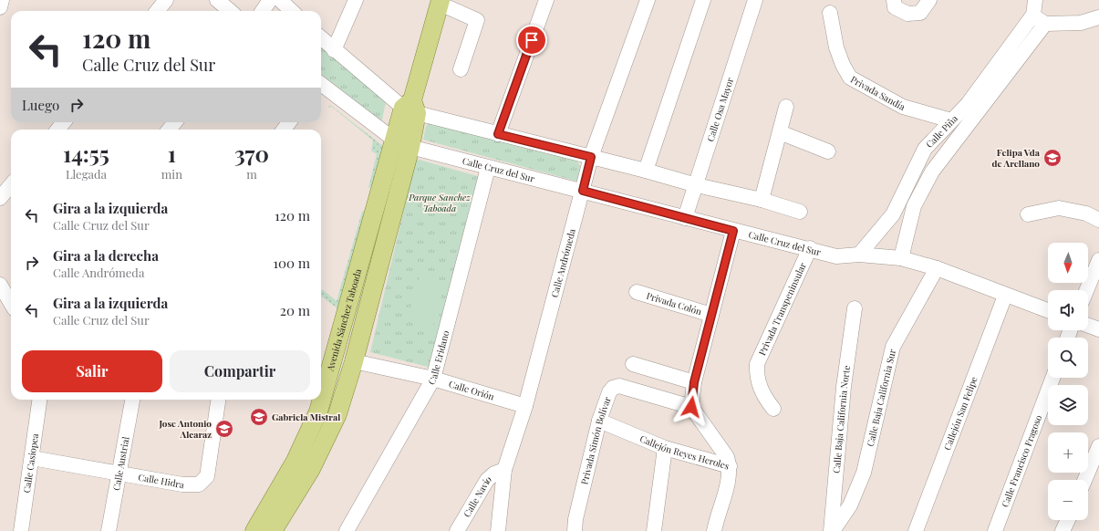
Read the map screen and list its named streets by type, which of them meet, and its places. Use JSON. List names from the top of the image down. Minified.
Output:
{"streets":{"main road":["Avenida Sánchez Taboada"],"street":["Privada Sandía","Calle Osa Mayor","Calle Piña","Calle Cruz del Sur","Calle Andrómeda","Privada Colón","Privada Transpeninsular","Calle Eridano","Calle Orión","Calle Baja California Sur","Callejón San Felipe","Calle Baja California Norte","Privada Simón Bolívar","Callejón Reyes Heroles","Calle Francisco Fragoso","Calle Casiopea","Calle Austrial","Calle Hidra","Calle Navío"]},"crossings":[["Privada Sandía","Calle Piña"],["Calle Osa Mayor","Calle Cruz del Sur"],["Calle Piña","Calle Cruz del Sur"],["Calle Cruz del Sur","Calle Andrómeda"],["Calle Cruz del Sur","Privada Transpeninsular"],["Calle Cruz del Sur","Avenida Sánchez Taboada"],["Calle Cruz del Sur","Calle Eridano"],["Calle Cruz del Sur","Calle Baja California Sur"],["Calle Cruz del Sur","Callejón San Felipe"],["Calle Andrómeda","Calle Orión"],["Calle Andrómeda","Calle Navío"],["Avenida Sánchez Taboada","Calle Orión"],["Calle Eridano","Calle Orión"],["Calle Baja California Sur","Calle Baja California Norte"],["Privada Simón Bolívar","Callejón Reyes Heroles"],["Calle Casiopea","Calle Hidra"],["Calle Austrial","Calle Hidra"]],"parks":["Parque Sanchez Taboada"],"places":{"school or university":["Felipa Vda de Arellano","Gabriela Mistral","Jose Antonio Alcaraz"]},"north":"bottom","page":{"turn":["120 m","Calle Cruz del Sur"],"then":"Luego","eta":["14:55","Llegada","1","min","370","m"],"list":[{"name":"Gira a la izquierda","note":"Calle Cruz del Sur","value":"120 m"},{"name":"Gira a la derecha","note":"Calle Andrómeda","value":"100 m"},{"name":"Gira a la izquierda","note":"Calle Cruz del Sur","value":"20 m"}],"map_buttons":["+","−"],"buttons":["Salir","Compartir"]}}
